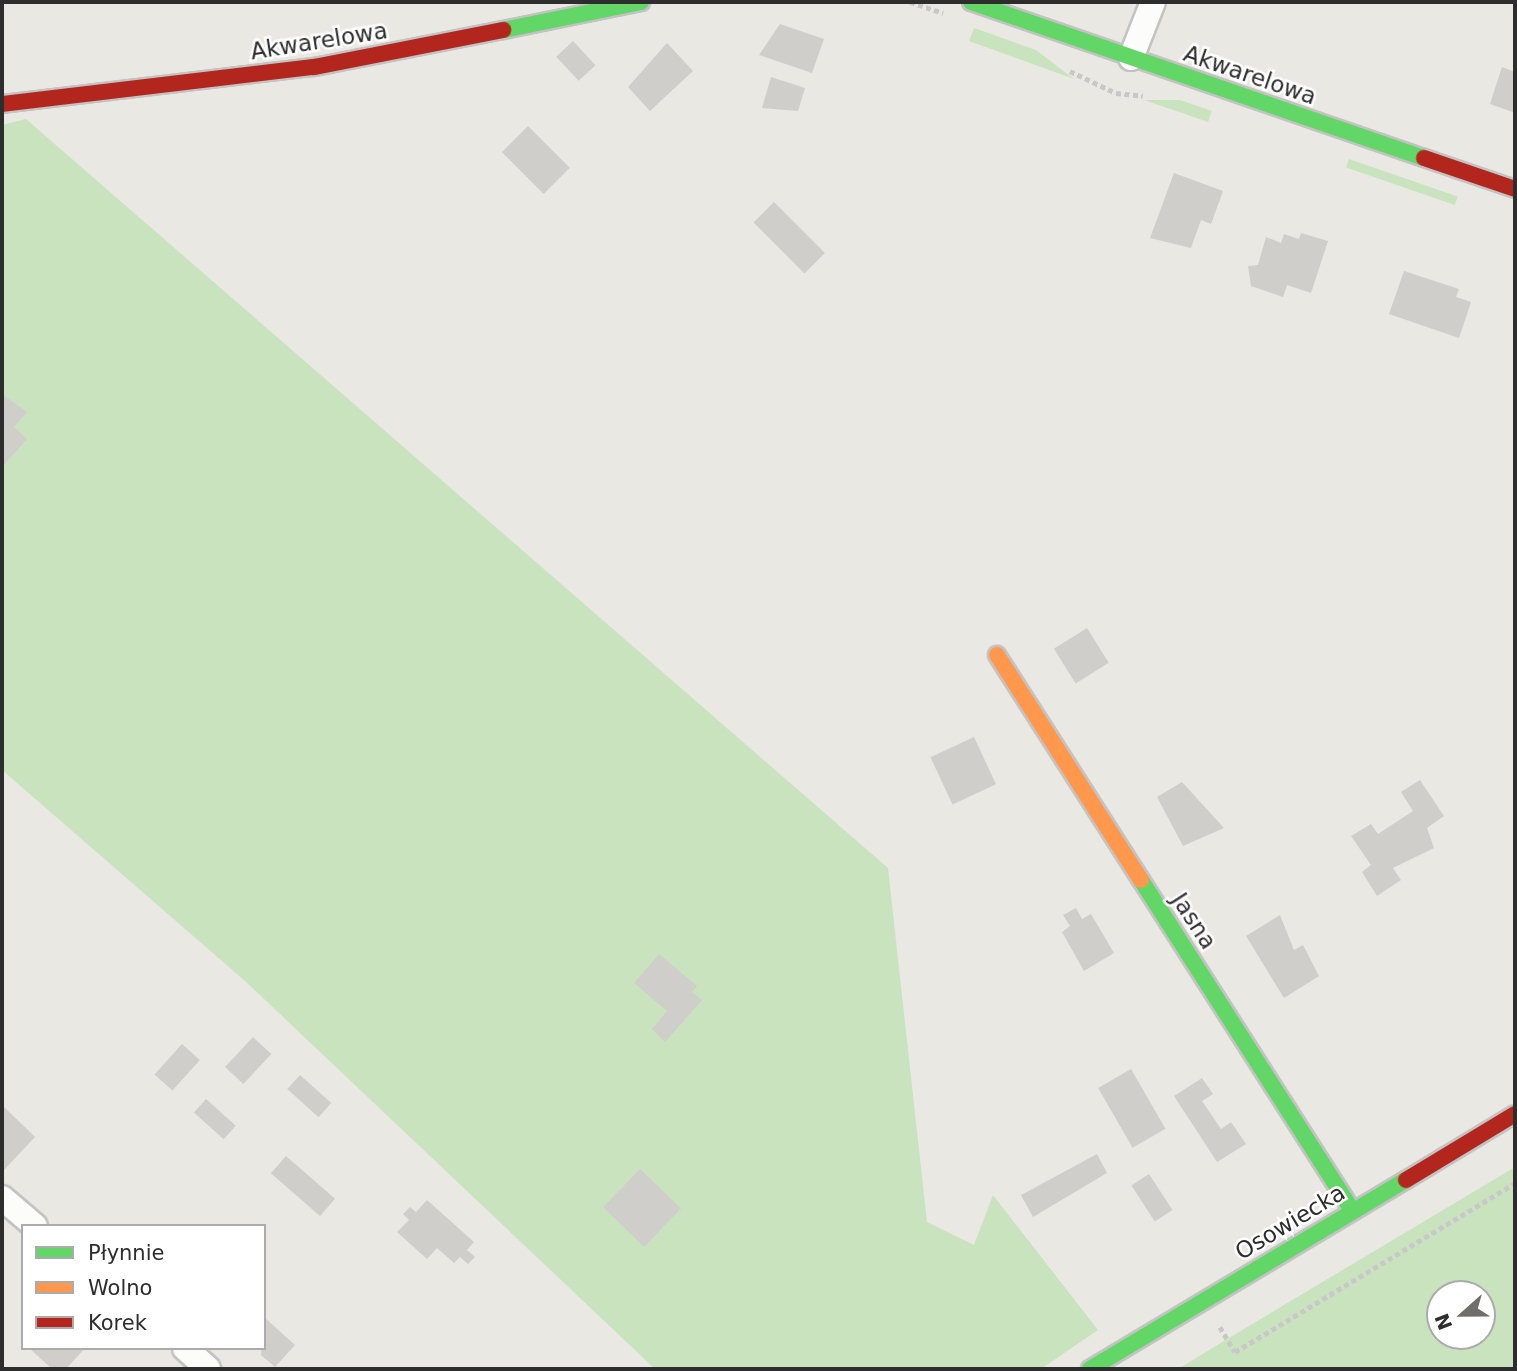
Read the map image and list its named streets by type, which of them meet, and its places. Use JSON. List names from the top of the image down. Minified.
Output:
{"streets":{"street":["Akwarelowa","Jasna","Osowiecka"]},"crossings":[["Jasna","Osowiecka"]],"legend":["Płynnie","Wolno","Korek"],"north":"left"}
